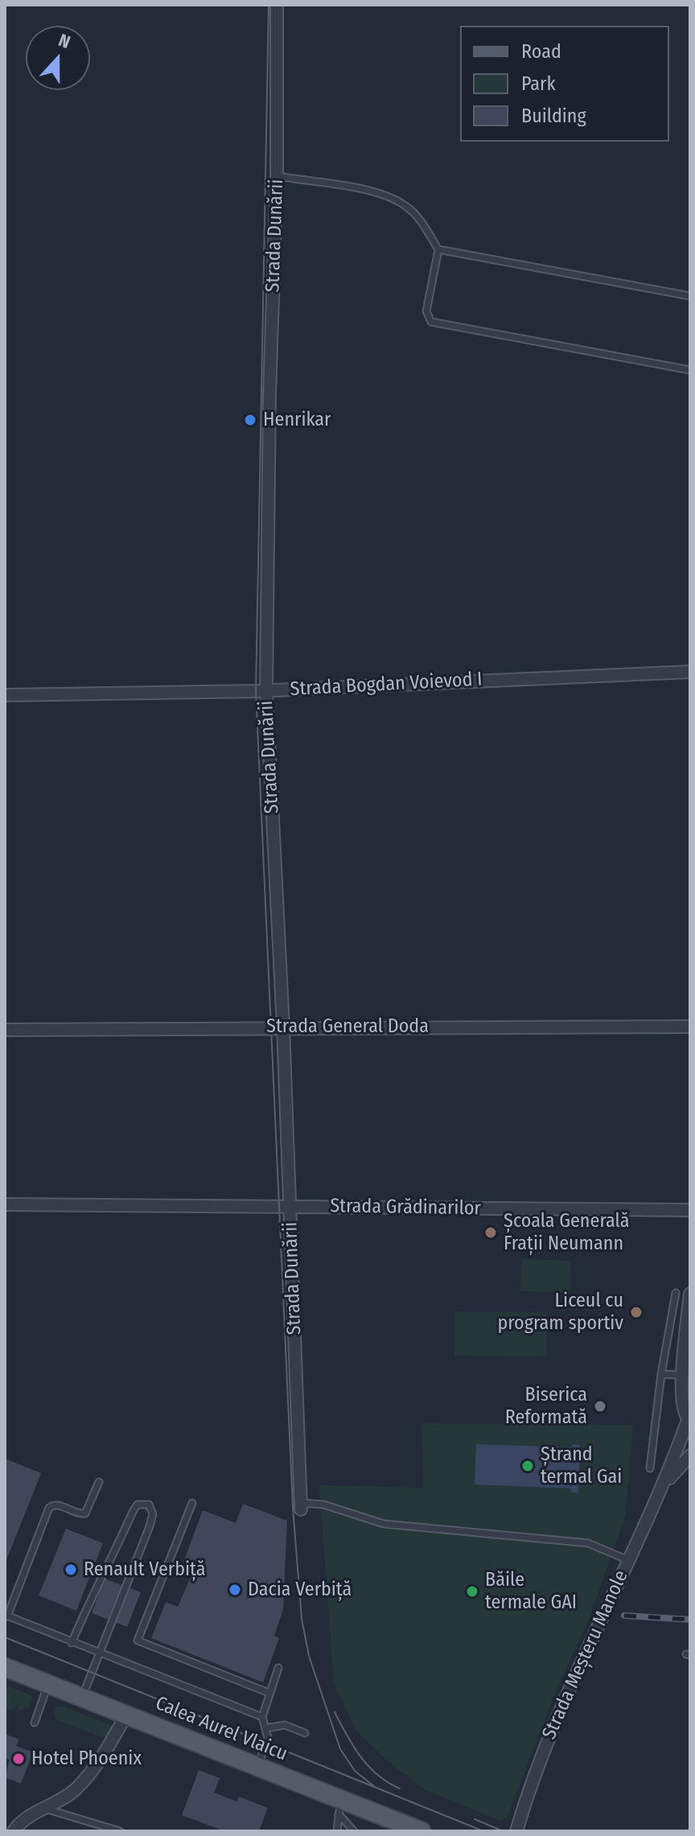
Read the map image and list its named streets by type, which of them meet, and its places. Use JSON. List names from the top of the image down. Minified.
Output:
{"streets":{"main road":["Calea Aurel Vlaicu"],"street":["Strada Dunării","Strada Bogdan Voievod I","Strada General Doda","Strada Grădinarilor","Strada Meșteru Manole"]},"crossings":[["Strada Dunării","Strada Bogdan Voievod I"],["Strada Dunării","Strada General Doda"],["Strada Dunării","Strada Grădinarilor"]],"places":["Henrikar","Școala Generală Frații Neumann","Liceul cu program sportiv","Biserica Reformată","Ștrand termal Gai","Renault Verbiță","Dacia Verbiță","Băile termale GAI","Hotel Phoenix"],"legend":["Road","Park","Building"],"north":"top"}
